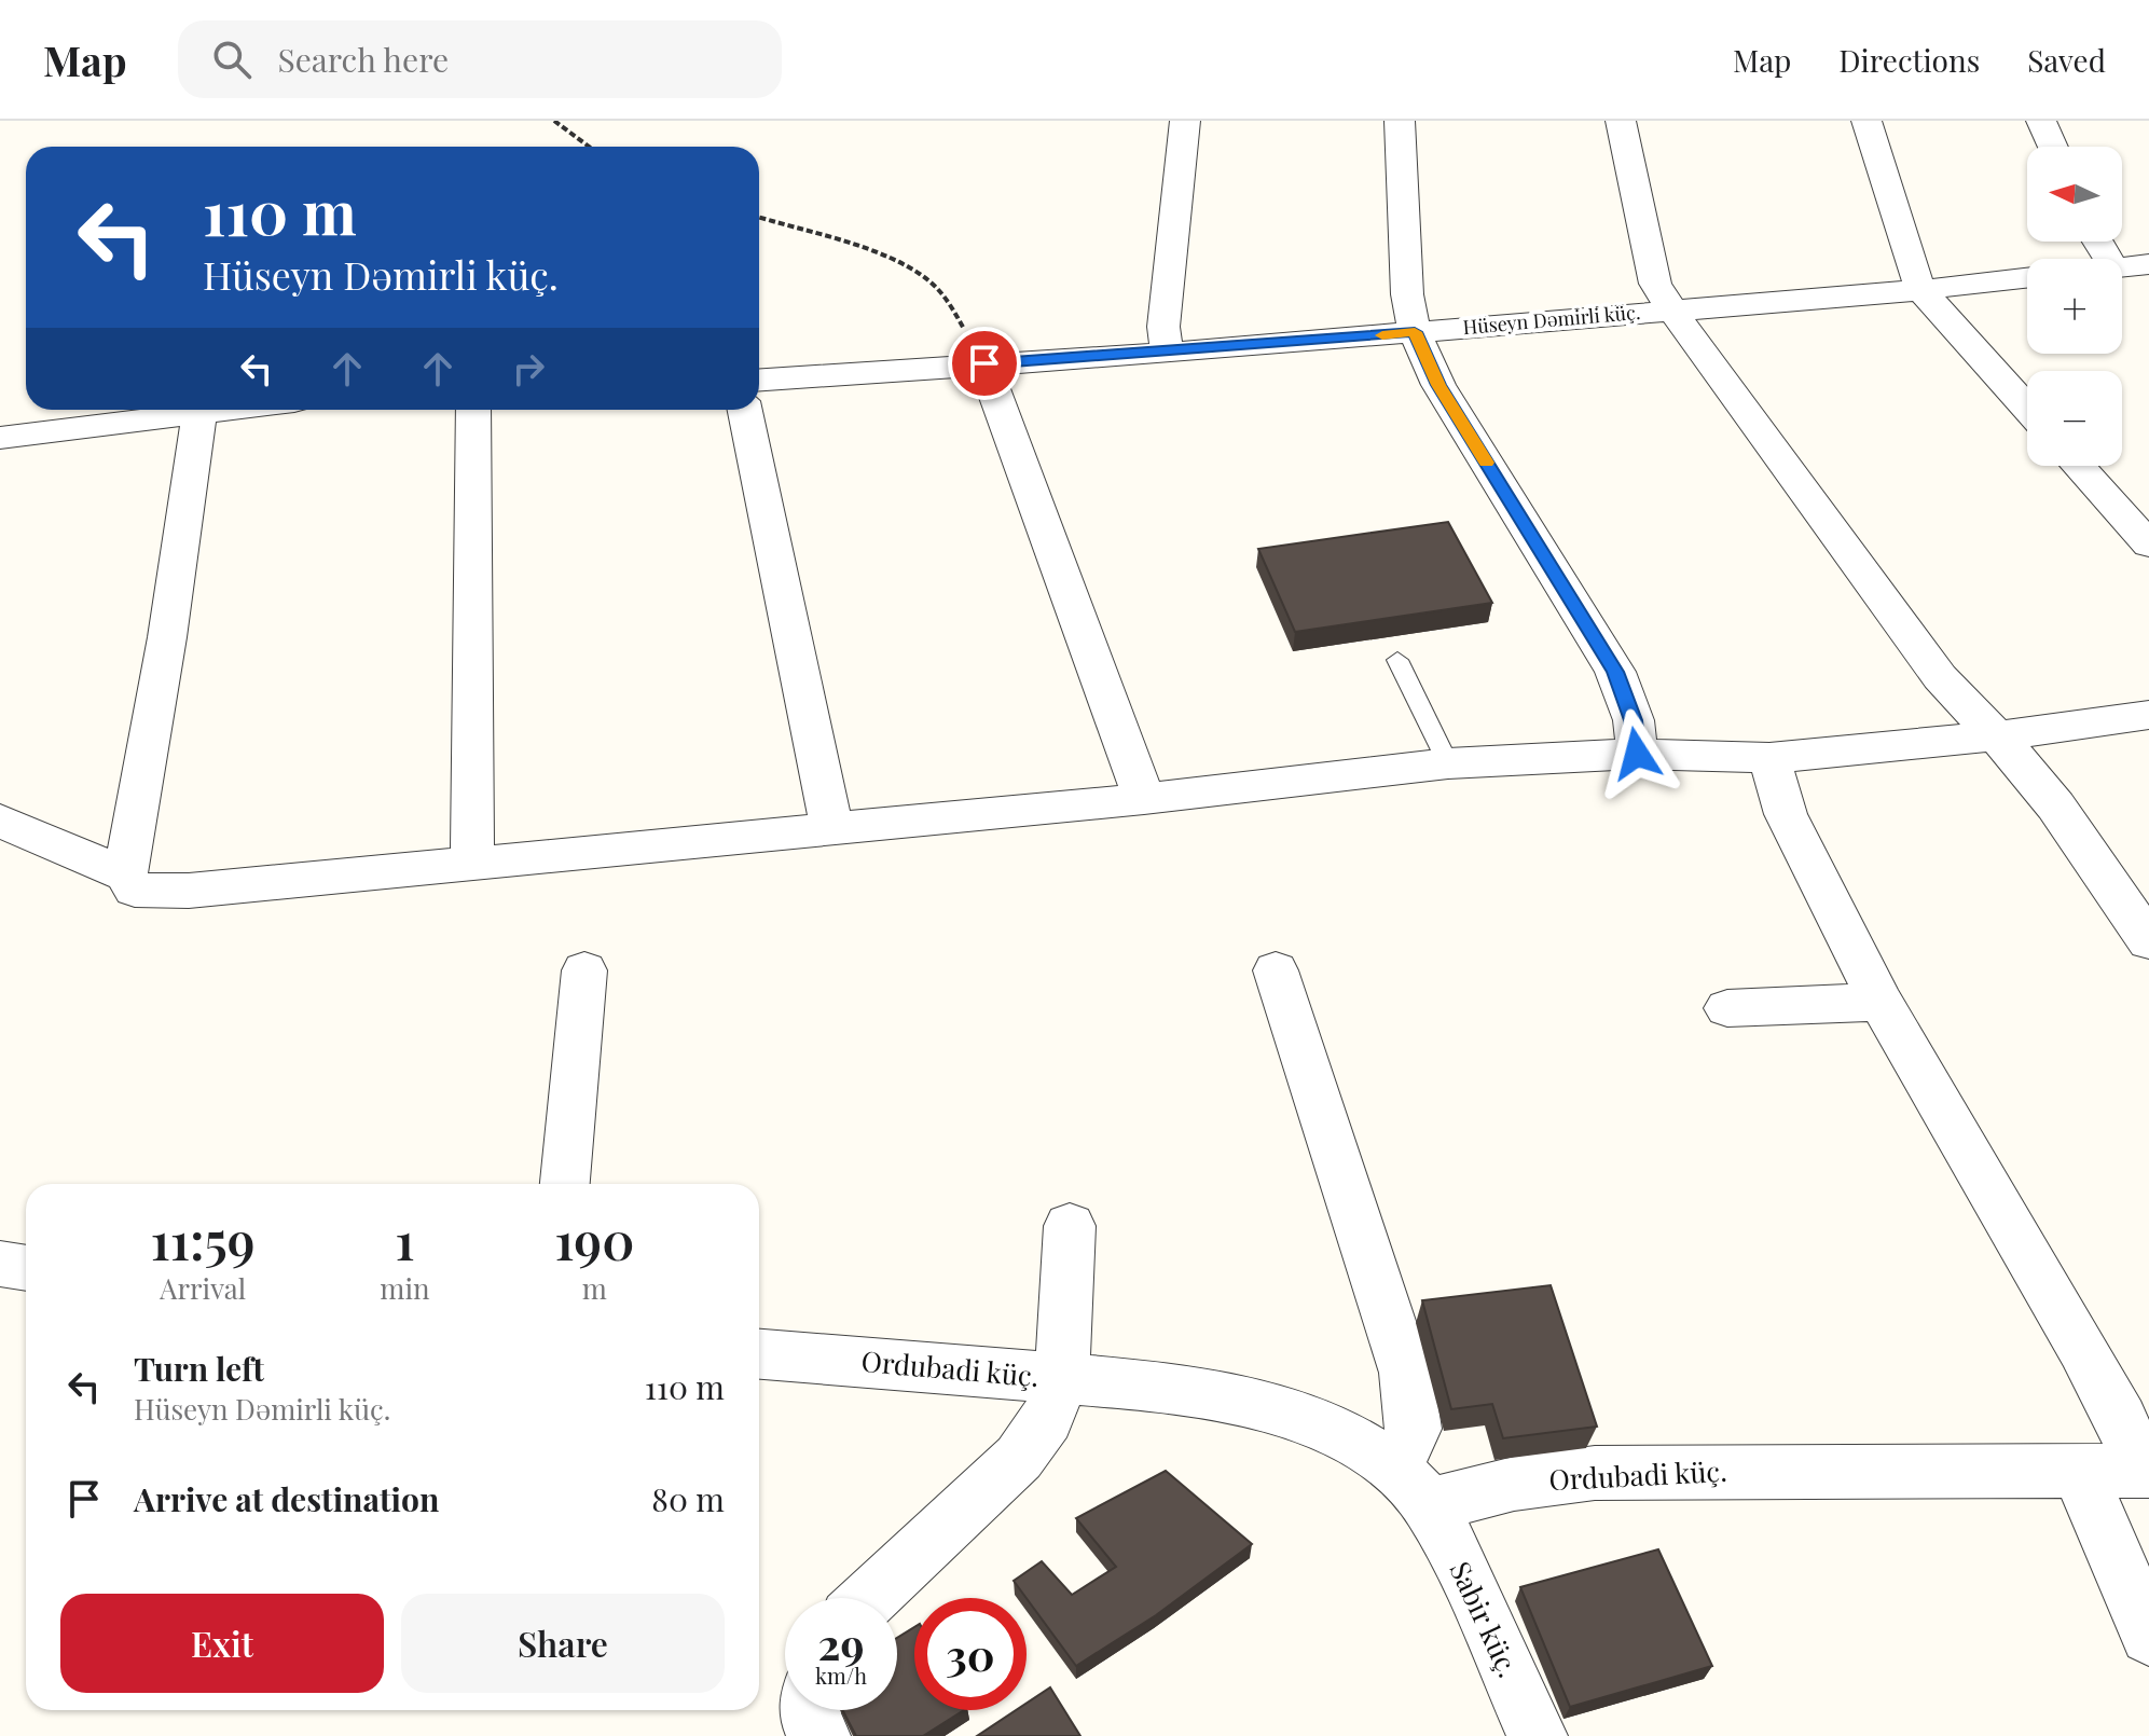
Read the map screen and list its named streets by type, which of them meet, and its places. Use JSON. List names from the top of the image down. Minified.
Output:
{"streets":{"street":["Hüseyn Dəmirli küç.","Ordubadi küç.","Sabir küç."]},"crossings":[["Ordubadi küç.","Sabir küç."]],"north":"left","page":{"header":"Map","search":"Search here","nav":["Map","Directions","Saved"],"map_buttons":["+","−"],"turn":["110 m","Hüseyn Dəmirli küç."],"eta":["11:59","Arrival","1","min","190","m"],"list":[{"name":"Turn left","note":"Hüseyn Dəmirli küç.","value":"110 m"},{"name":"Arrive at destination","value":"80 m"}],"buttons":["Exit","Share"],"speed":"29 km/h","limit":"30"}}
